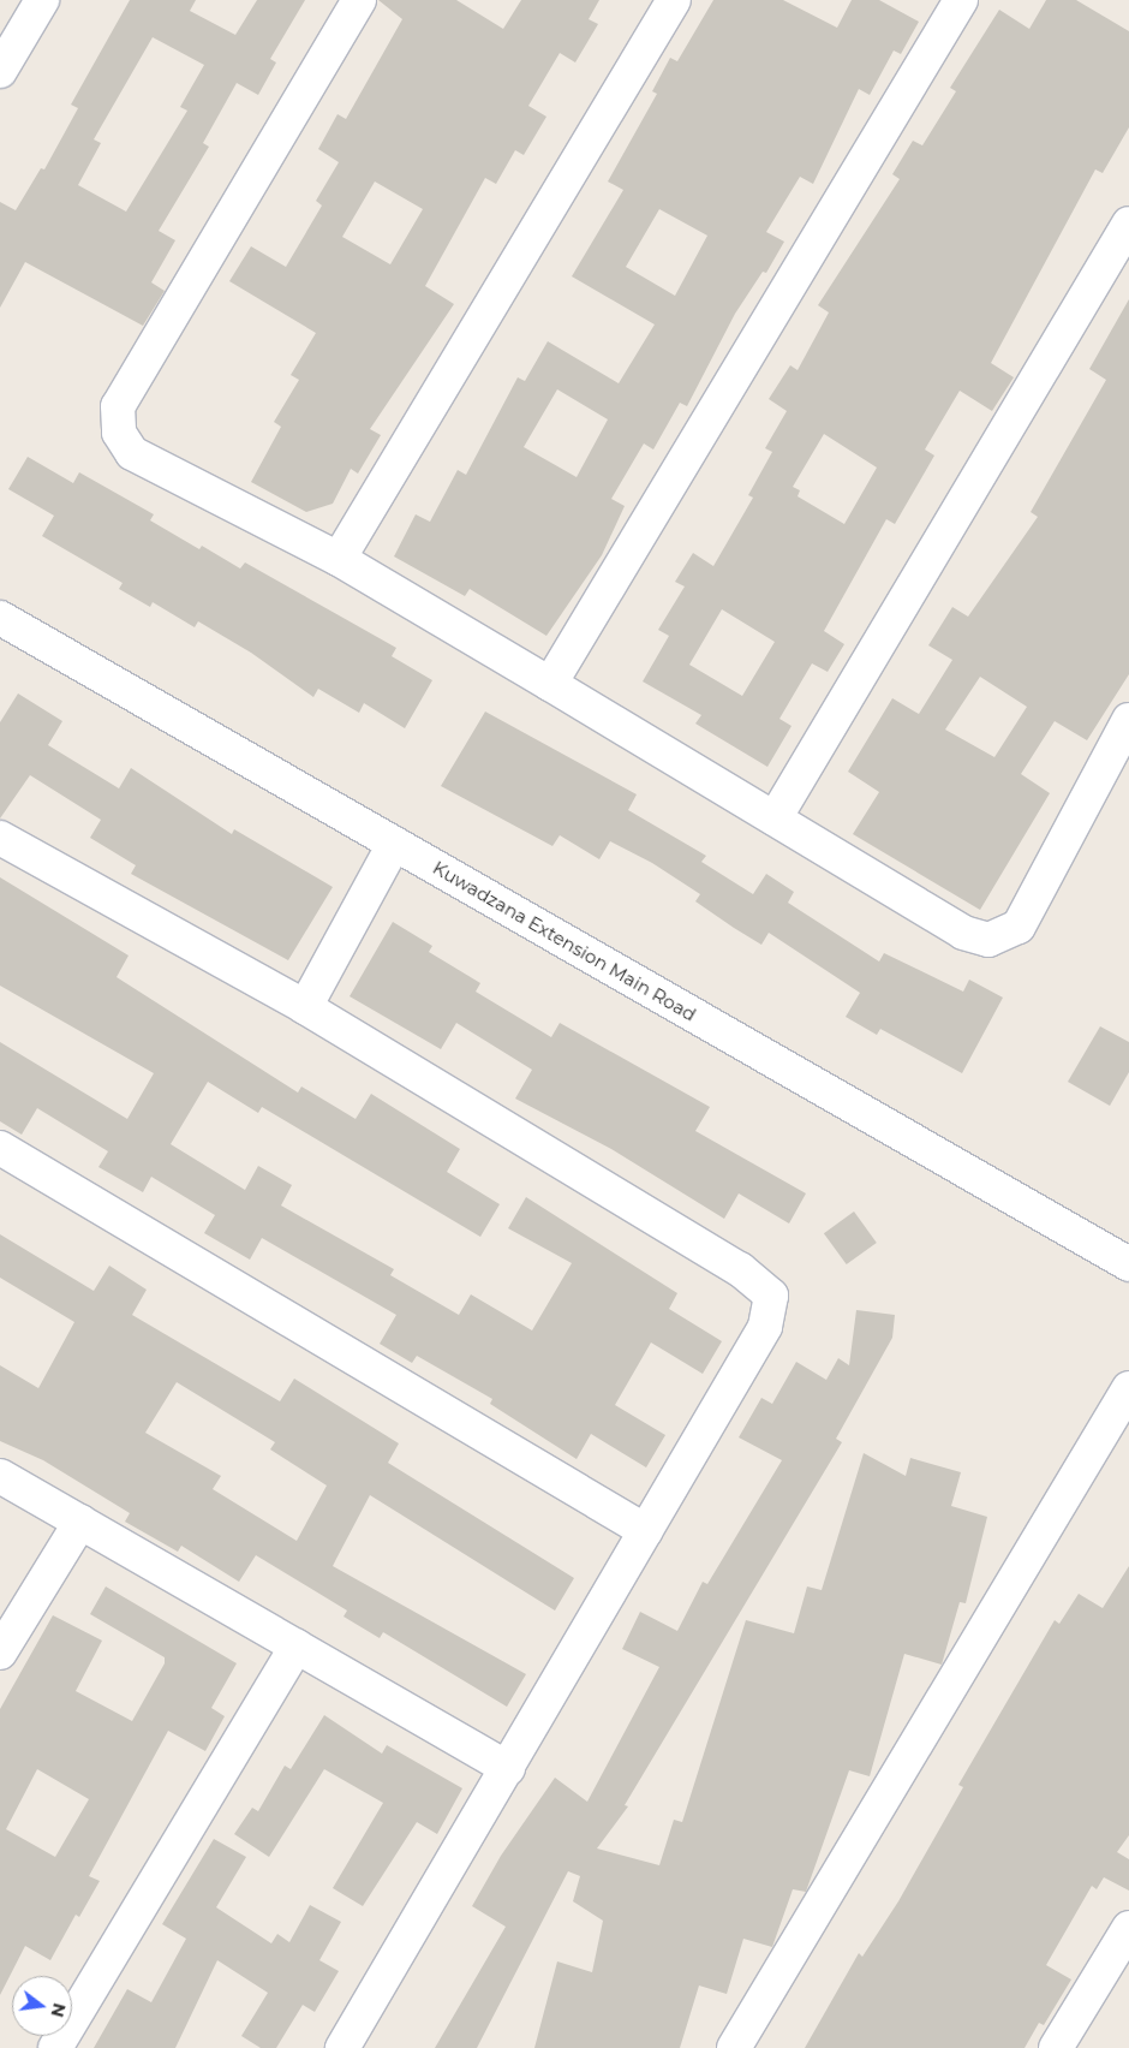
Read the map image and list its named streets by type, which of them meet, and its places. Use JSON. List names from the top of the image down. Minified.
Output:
{"streets":{"street":["Kuwadzana Extension Main Road"]},"north":"right"}
